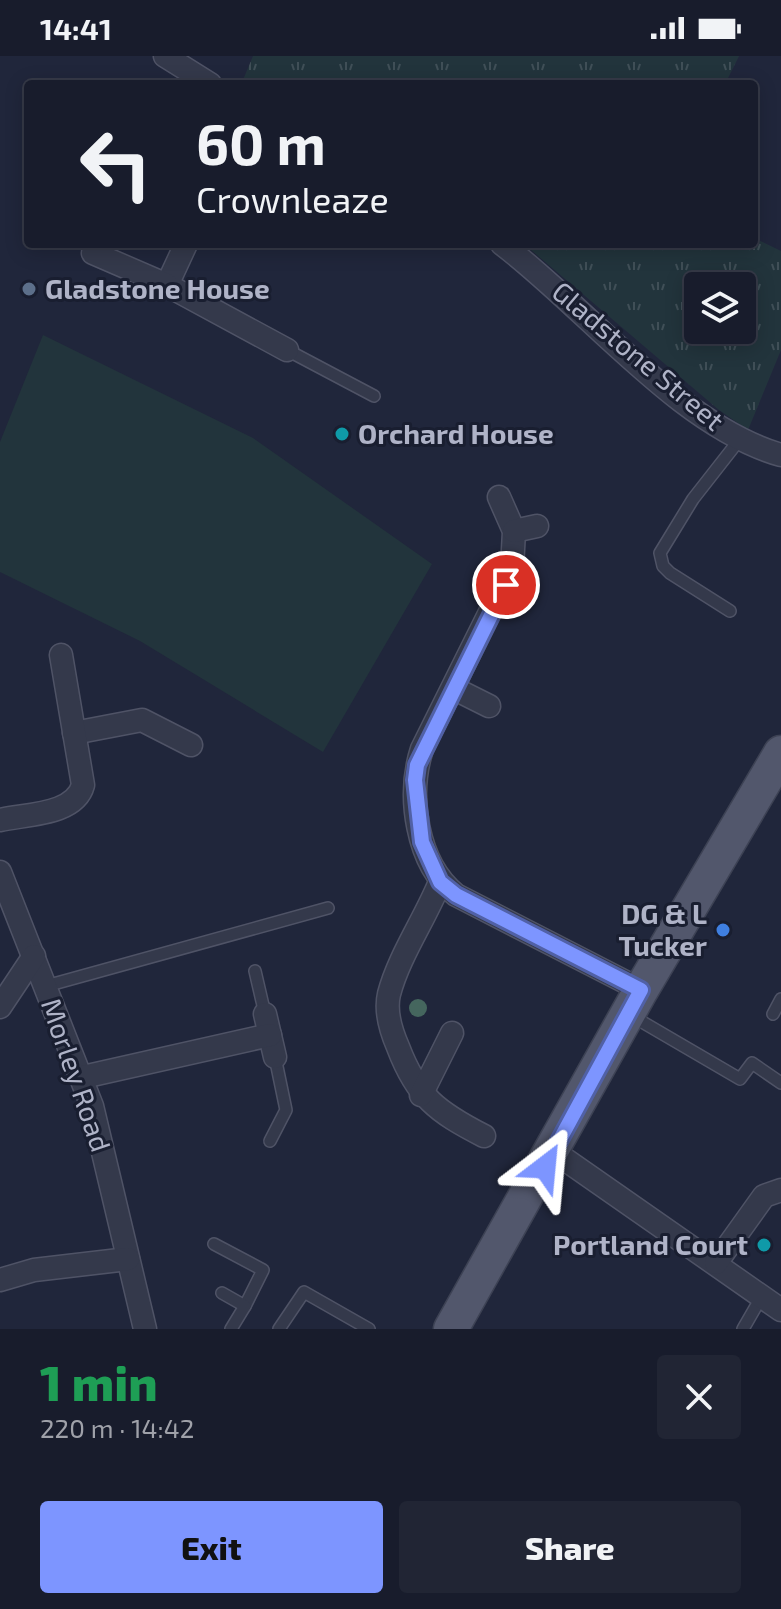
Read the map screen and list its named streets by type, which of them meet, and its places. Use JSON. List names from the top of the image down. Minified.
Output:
{"streets":{"street":["Gladstone Street","Morley Road"]},"places":["Gladstone House","Orchard House","DG & L Tucker","Portland Court"],"page":{"status":"14:41","turn":["60 m","Crownleaze"],"heading":["1 min","220 m · 14:42"],"buttons":["Exit","Share"]}}
